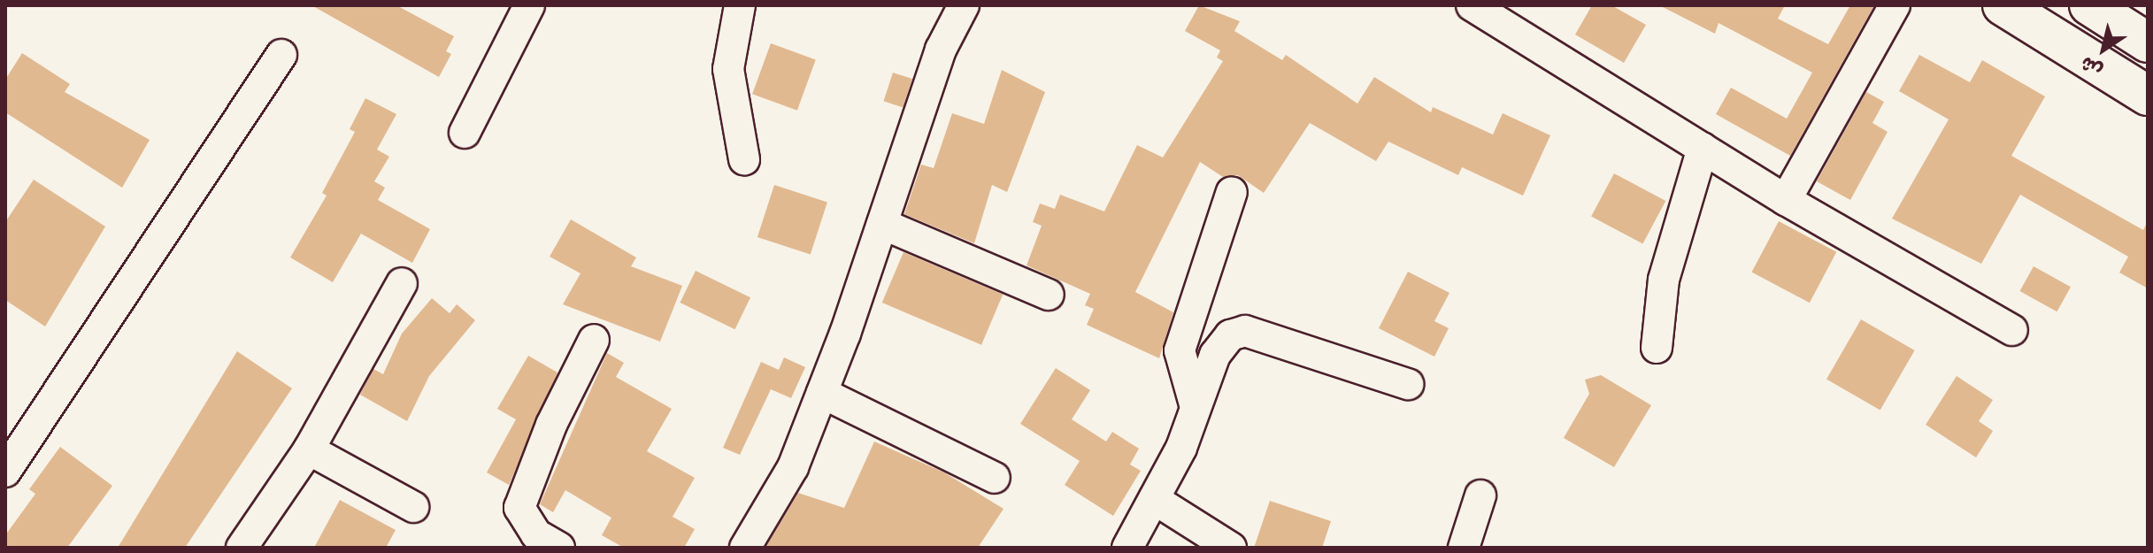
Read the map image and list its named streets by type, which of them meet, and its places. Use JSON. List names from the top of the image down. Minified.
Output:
{"north":"bottom left"}
